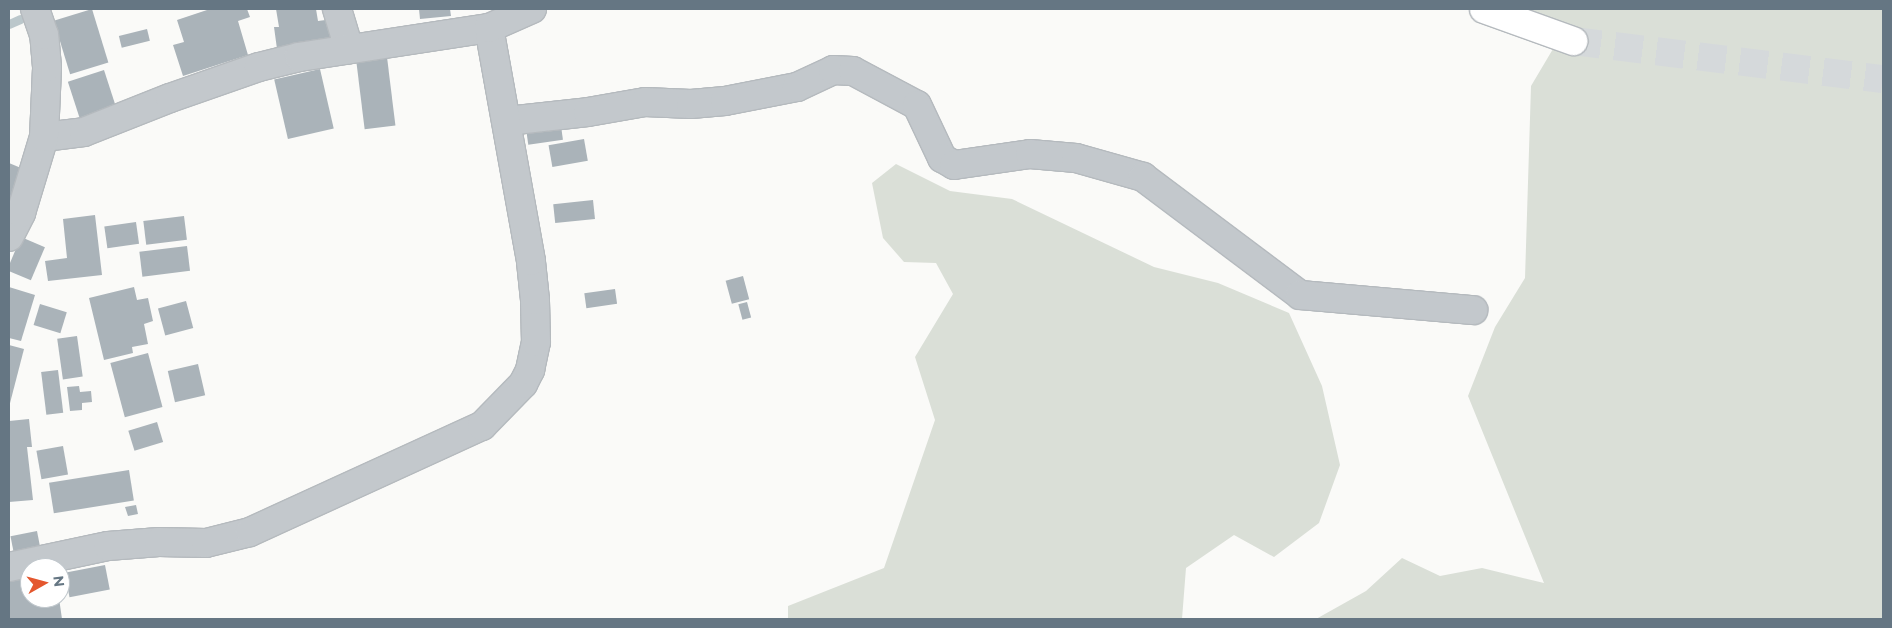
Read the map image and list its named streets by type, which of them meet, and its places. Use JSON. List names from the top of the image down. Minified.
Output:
{"north":"right"}
